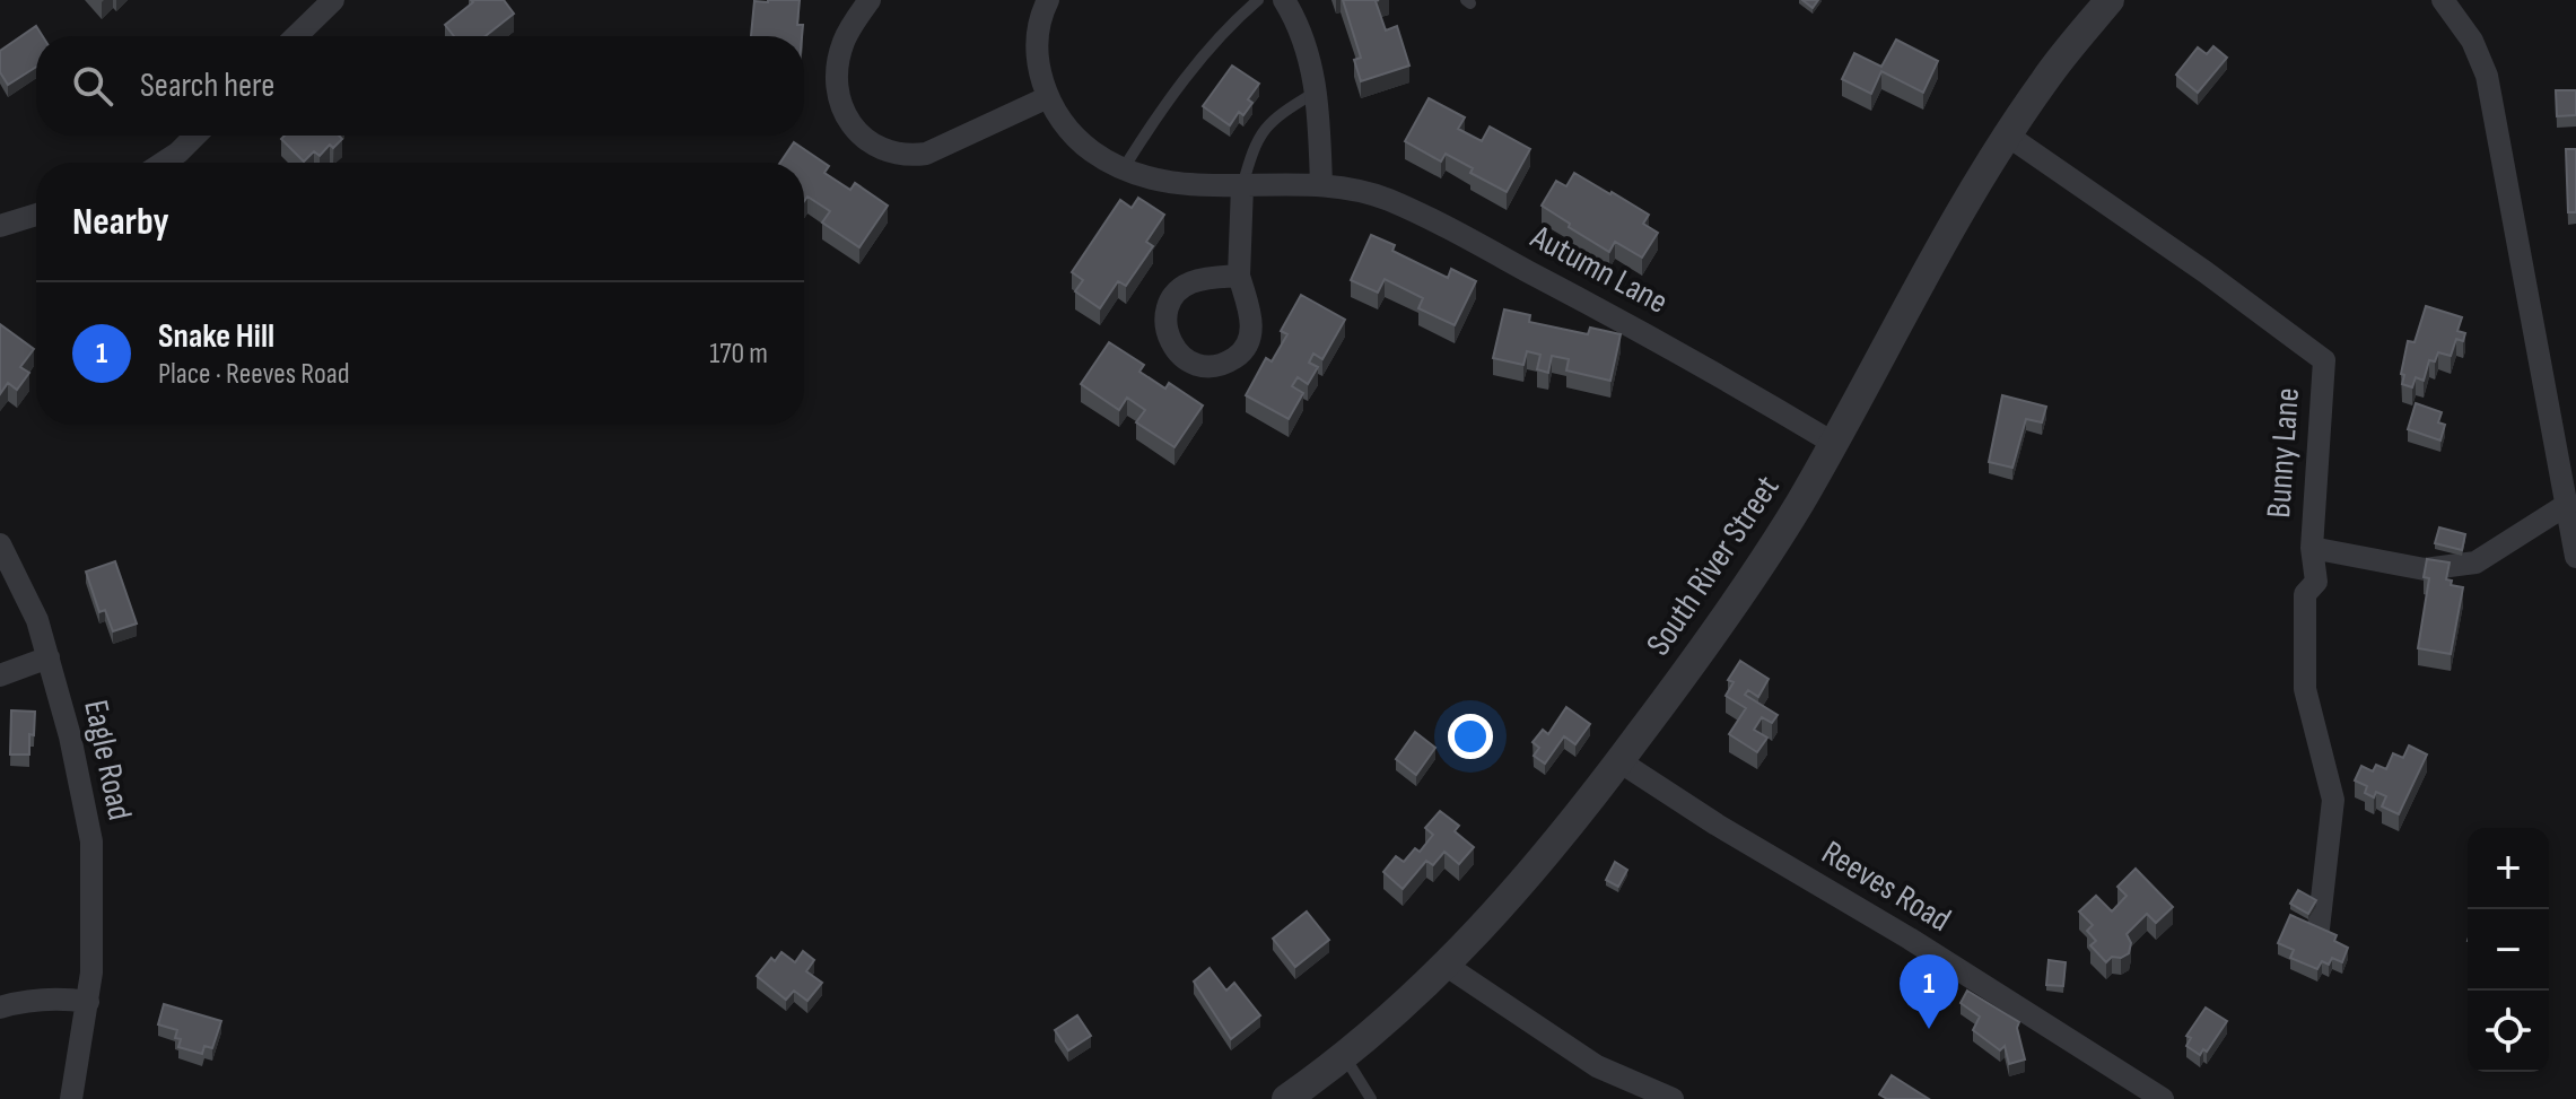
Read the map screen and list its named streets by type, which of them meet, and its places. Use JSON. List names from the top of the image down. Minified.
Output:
{"streets":{"street":["Autumn Lane","Bunny Lane","South River Street","Eagle Road","Reeves Road"]},"crossings":[["Autumn Lane","South River Street"],["Bunny Lane","South River Street"],["South River Street","Reeves Road"]],"page":{"search":"Search here","heading":"Nearby","list":[{"mark":"1","name":"Snake Hill","note":"Place · Reeves Road","value":"170 m"}],"map_buttons":["+","−"],"pins":"1"}}
